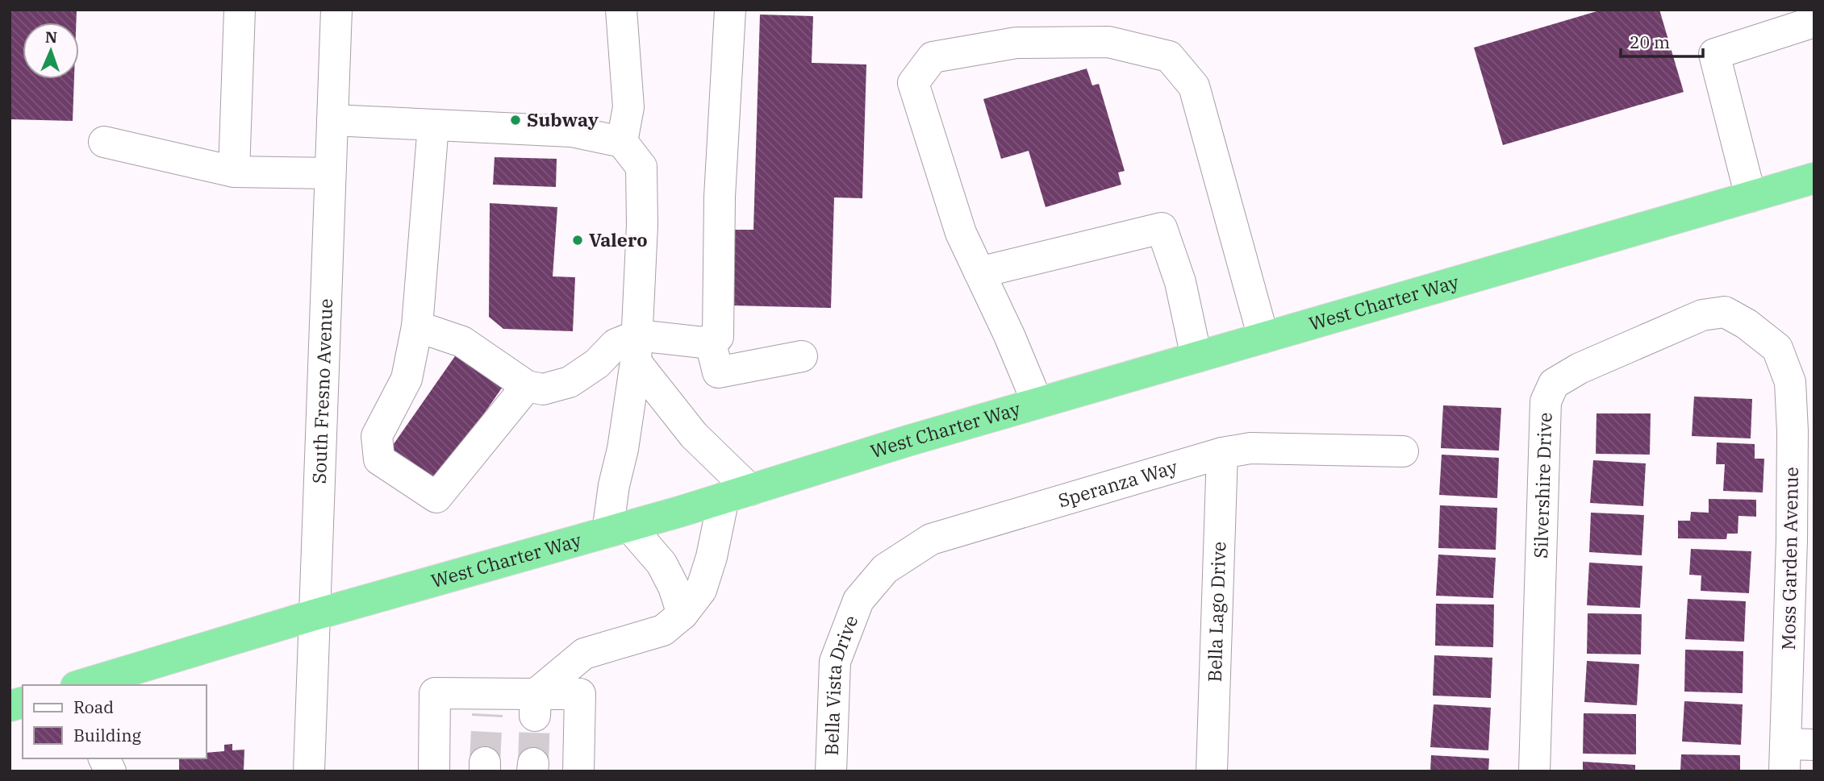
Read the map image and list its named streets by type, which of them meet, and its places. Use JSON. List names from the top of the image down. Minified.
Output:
{"streets":{"highway":["West Charter Way"],"street":["South Fresno Avenue","Speranza Way","Silvershire Drive","Moss Garden Avenue","Bella Lago Drive","Bella Vista Drive"]},"crossings":[["West Charter Way","South Fresno Avenue"],["Speranza Way","Bella Lago Drive"],["Speranza Way","Bella Vista Drive"],["Silvershire Drive","Moss Garden Avenue"]],"places":["Subway","Valero"],"legend":["Road","Building"],"scale_bar":"20 m","north":"top"}
